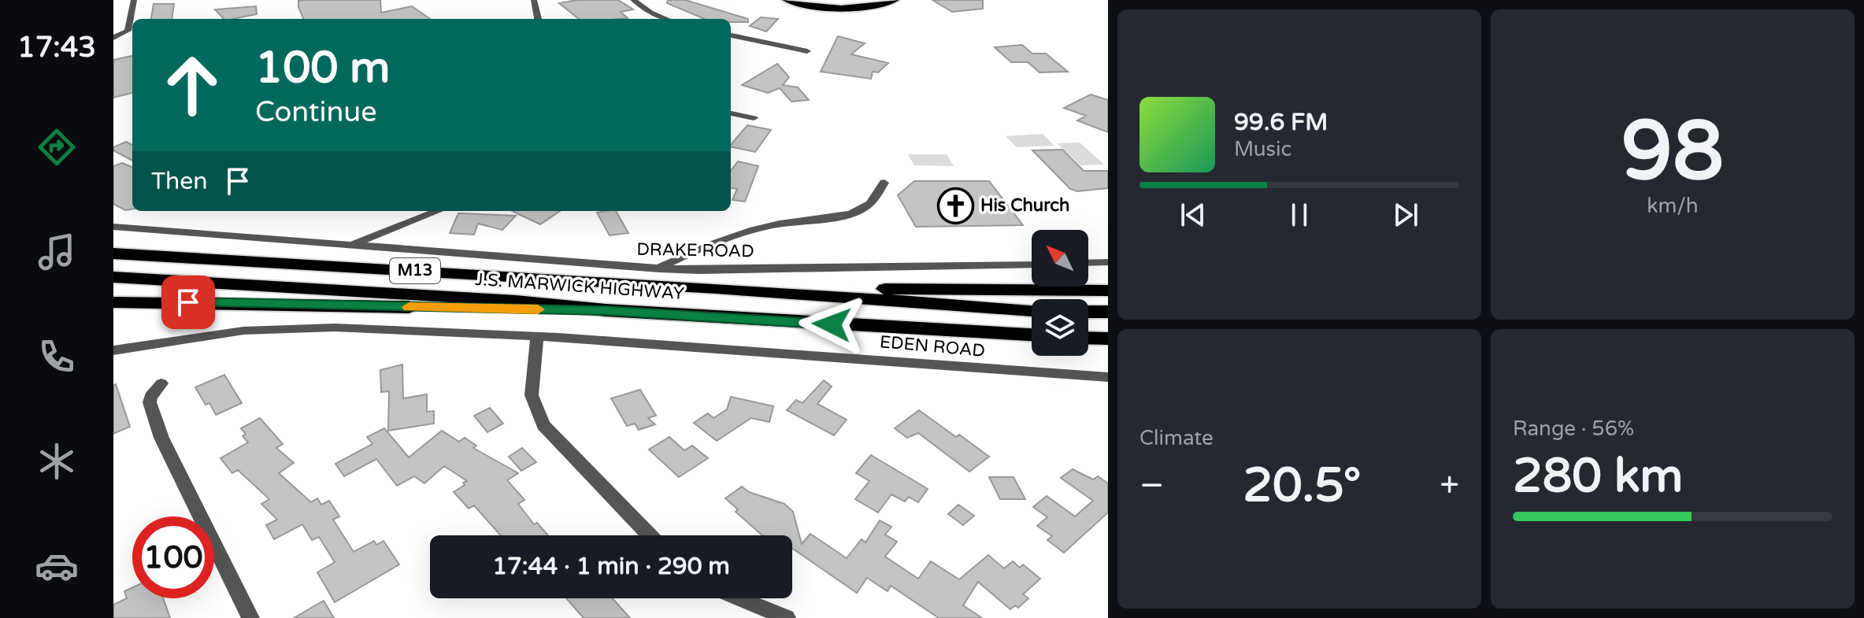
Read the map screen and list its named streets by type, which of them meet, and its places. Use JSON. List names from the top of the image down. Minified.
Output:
{"streets":{"highway":["M13","J.S. MARWICK HIGHWAY"],"street":["DRAKE ROAD","EDEN ROAD"]},"crossings":[["M13","J.S. MARWICK HIGHWAY"]],"places":{"church":["His Church"]},"north":"top left","page":{"tabs":"17:43","tile":[["98","km/h"],"Climate",["Range · 56%","280 km"]],"turn":["100 m","Continue"],"song":["99.6 FM","Music"],"then":"Then","heat":["−","20.5°","+"],"limit":"100","trip":"17:44 · 1 min · 290 m"}}
